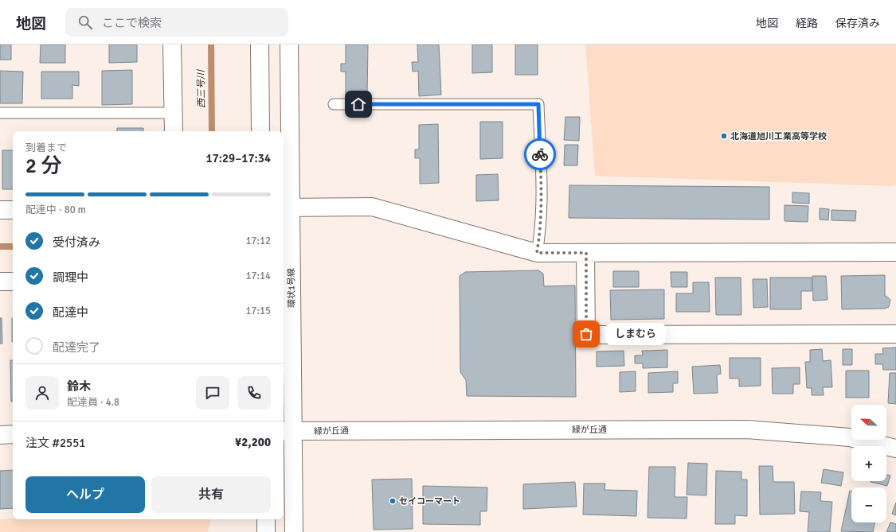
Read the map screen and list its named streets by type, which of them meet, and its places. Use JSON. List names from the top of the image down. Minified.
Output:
{"streets":{"street":["環状1号線","緑が丘通"]},"crossings":[["環状1号線","緑が丘通"]],"water":["西三号川"],"places":["北海道旭川工業高等学校","しまむら","セイコーマート"],"north":"left","page":{"header":"地図","search":"ここで検索","nav":["地図","経路","保存済み"],"heading":["2 分","到着まで","17:29–17:34"],"panel":["鈴木","配達員 · 4.8","注文 #2551","¥2,200"],"bar":"配達中 · 80 m","list":[["受付済み","17:12"],["調理中","17:14"],["配達中","17:15"],"配達完了"],"bubble":"しまむら","map_buttons":["+","−"],"buttons":["ヘルプ","共有"]}}
